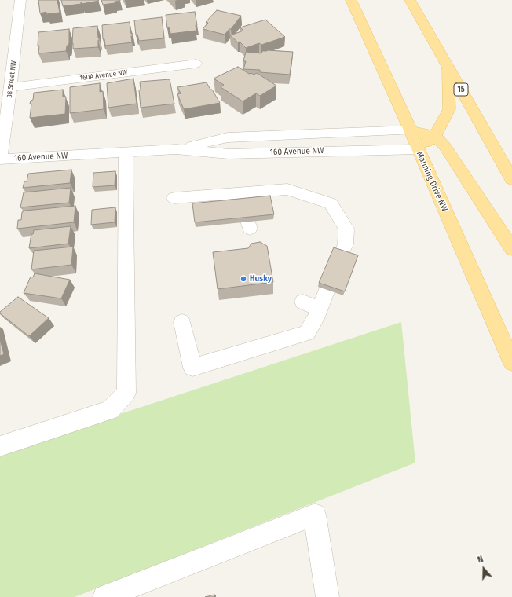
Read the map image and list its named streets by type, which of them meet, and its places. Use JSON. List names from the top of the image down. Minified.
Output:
{"streets":{"main road":["15","Manning Drive NW"],"street":["160A Avenue NW","38 Street NW","160 Avenue NW"]},"crossings":[["160A Avenue NW","38 Street NW"],["38 Street NW","160 Avenue NW"],["160 Avenue NW","Manning Drive NW"]],"places":["Husky"],"north":"top"}
